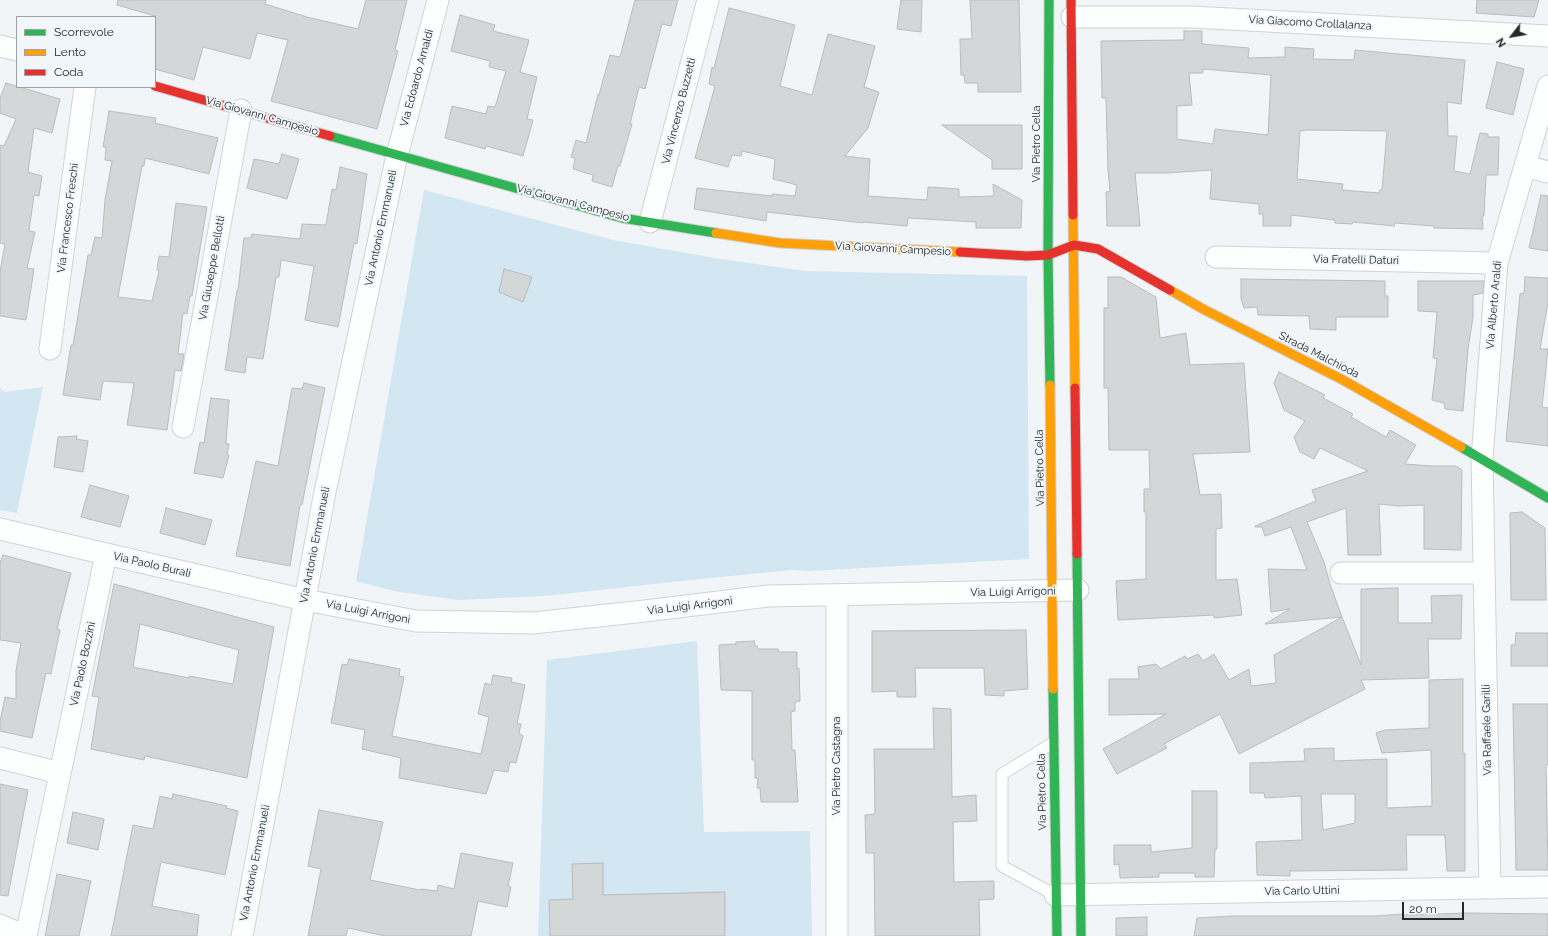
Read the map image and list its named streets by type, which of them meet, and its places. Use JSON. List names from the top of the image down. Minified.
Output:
{"streets":{"main road":["Via Giovanni Campesio","Via Pietro Cella","Strada Malchioda"],"street":["Via Giacomo Crollalanza","Via Edoardo Amaldi","Via Vincenzo Buzzetti","Via Francesco Freschi","Via Antonio Emmanueli","Via Fratelli Daturi","Via Giuseppe Bellotti","Via Alberto Araldi","Via Paolo Burali","Via Luigi Arrigoni","Via Paolo Bozzini","Via Raffaele Garilli","Via Pietro Castagna","Via Carlo Uttini"]},"crossings":[["Via Edoardo Amaldi","Via Giovanni Campesio"],["Via Edoardo Amaldi","Via Antonio Emmanueli"],["Via Vincenzo Buzzetti","Via Giovanni Campesio"],["Via Giovanni Campesio","Via Pietro Cella"],["Via Giovanni Campesio","Via Antonio Emmanueli"],["Via Giovanni Campesio","Via Giuseppe Bellotti"],["Via Giovanni Campesio","Strada Malchioda"],["Via Pietro Cella","Via Luigi Arrigoni"],["Via Pietro Cella","Via Carlo Uttini"],["Via Antonio Emmanueli","Via Paolo Burali"],["Via Antonio Emmanueli","Via Luigi Arrigoni"],["Via Fratelli Daturi","Via Alberto Araldi"],["Via Alberto Araldi","Strada Malchioda"],["Via Alberto Araldi","Via Raffaele Garilli"],["Strada Malchioda","Via Raffaele Garilli"],["Via Paolo Burali","Via Luigi Arrigoni"],["Via Paolo Burali","Via Paolo Bozzini"],["Via Luigi Arrigoni","Via Pietro Castagna"],["Via Raffaele Garilli","Via Carlo Uttini"]],"legend":["Scorrevole","Lento","Coda"],"scale_bar":"20 m","north":"bottom left"}
